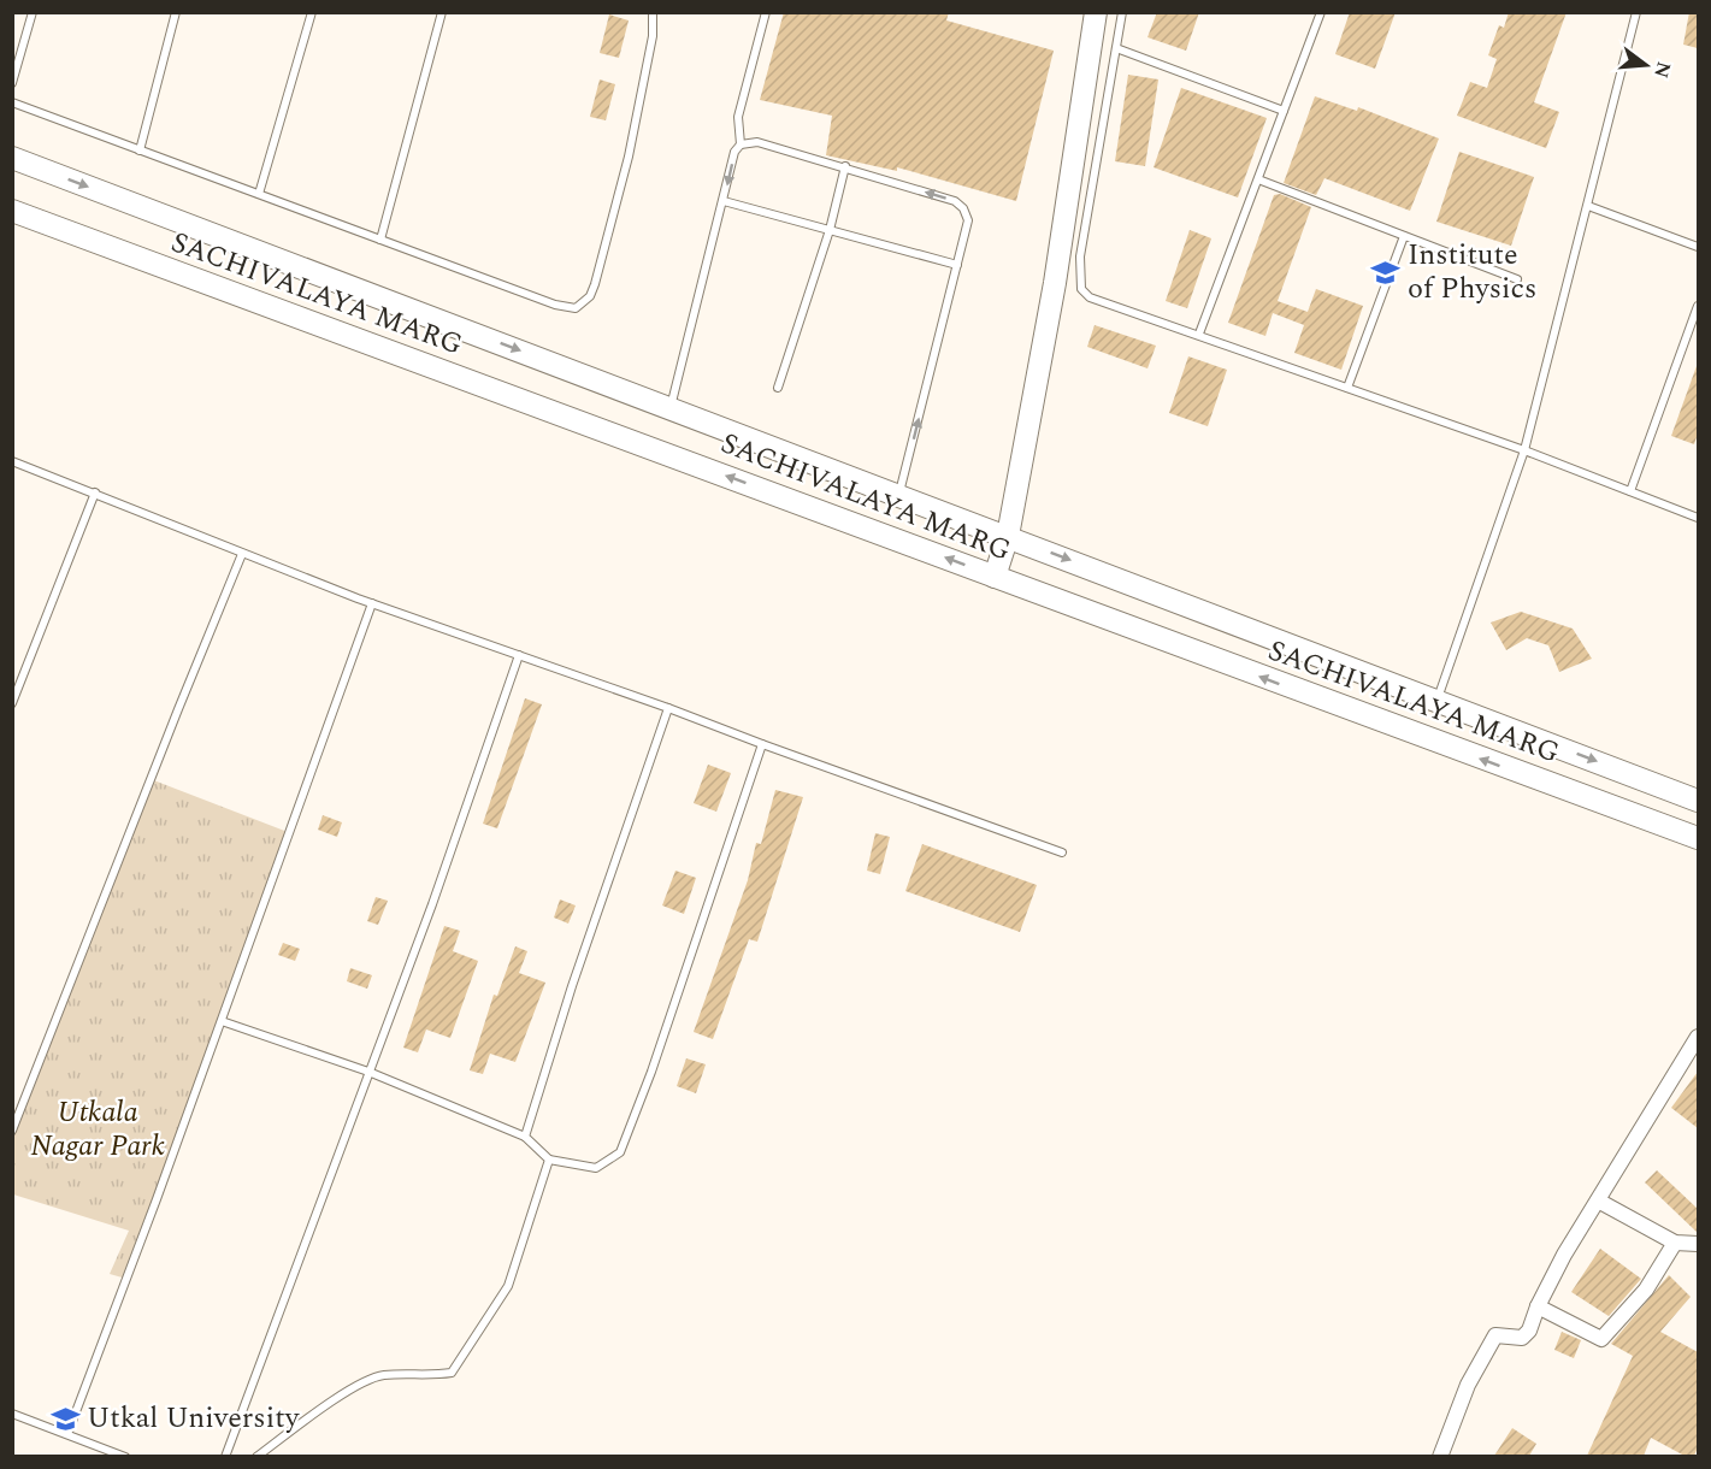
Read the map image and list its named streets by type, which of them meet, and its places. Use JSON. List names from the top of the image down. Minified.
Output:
{"streets":{"main road":["SACHIVALAYA MARG"]},"parks":["Utkala Nagar Park"],"places":{"school or university":["Institute of Physics","Utkal University"]},"north":"right"}
